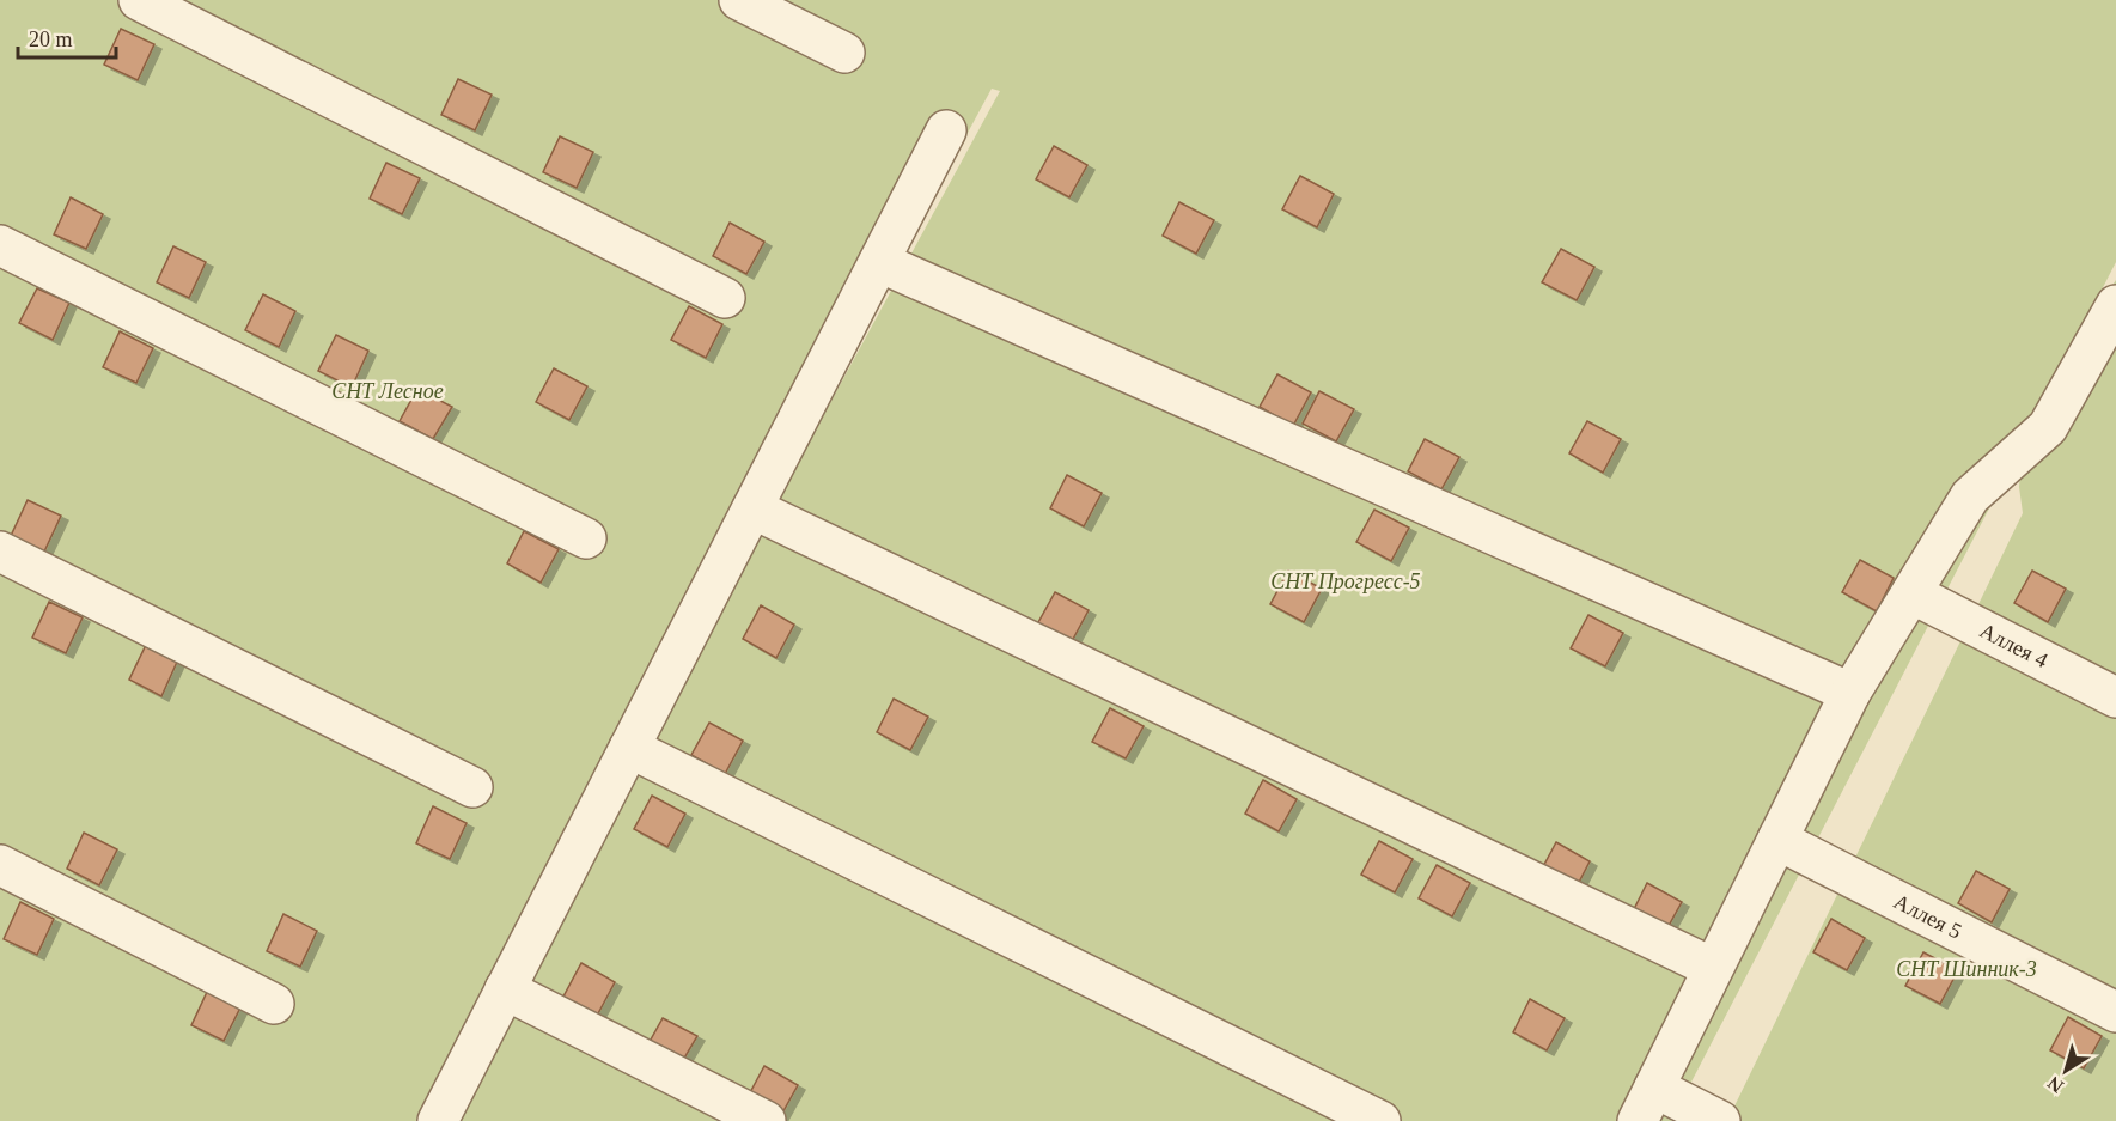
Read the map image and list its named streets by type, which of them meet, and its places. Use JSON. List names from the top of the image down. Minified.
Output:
{"streets":{"street":["Аллея 4","Аллея 5"]},"parks":["СНТ Лесное","СНТ Прогресс-5","СНТ Шинник-3"],"scale_bar":"20 m","north":"bottom left"}
